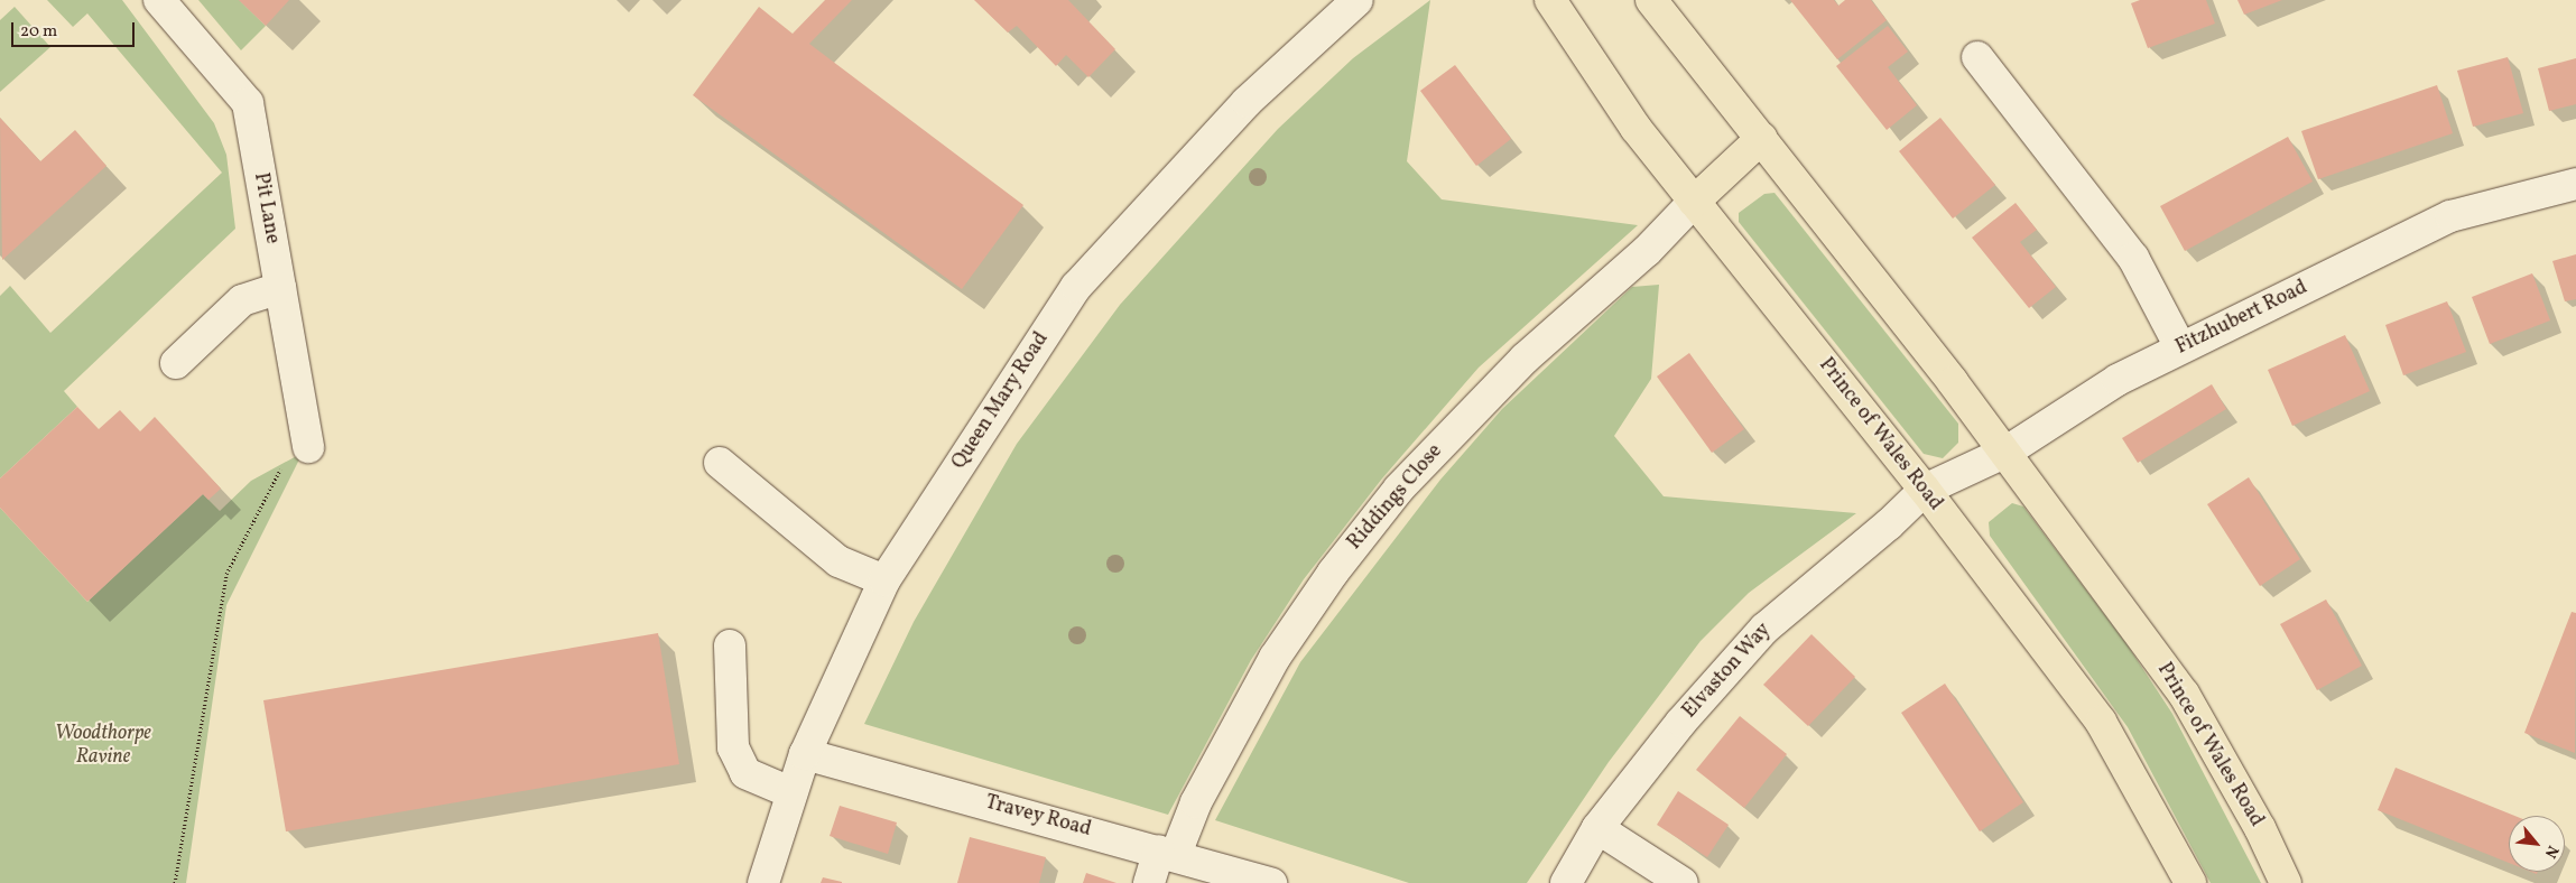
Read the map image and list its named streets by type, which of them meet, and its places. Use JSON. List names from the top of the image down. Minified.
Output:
{"streets":{"highway":["Prince of Wales Road"],"street":["Pit Lane","Fitzhubert Road","Queen Mary Road","Riddings Close","Elvaston Way","Travey Road"]},"crossings":[["Fitzhubert Road","Prince of Wales Road"],["Fitzhubert Road","Elvaston Way"],["Queen Mary Road","Travey Road"],["Prince of Wales Road","Riddings Close"],["Prince of Wales Road","Elvaston Way"],["Riddings Close","Travey Road"]],"parks":["Woodthorpe Ravine"],"scale_bar":"20 m","north":"bottom right"}
